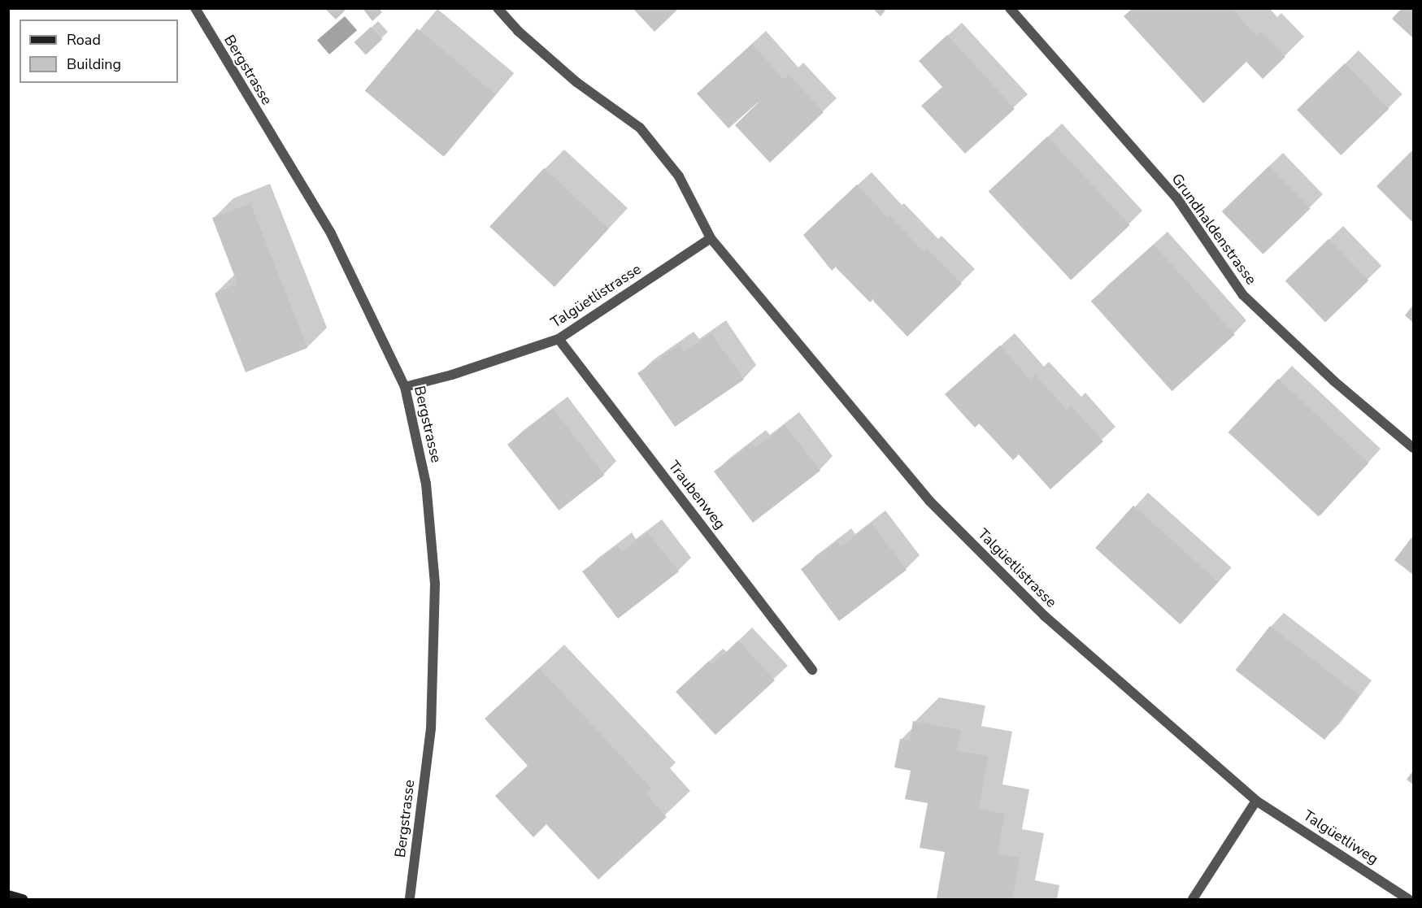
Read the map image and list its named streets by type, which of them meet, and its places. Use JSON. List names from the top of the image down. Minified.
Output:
{"streets":{"street":["Bergstrasse","Grundhaldenstrasse","Talgüetlistrasse","Traubenweg","Talgüetliweg"]},"crossings":[["Bergstrasse","Talgüetlistrasse"],["Talgüetlistrasse","Traubenweg"],["Talgüetlistrasse","Talgüetliweg"]],"legend":["Road","Building"]}
